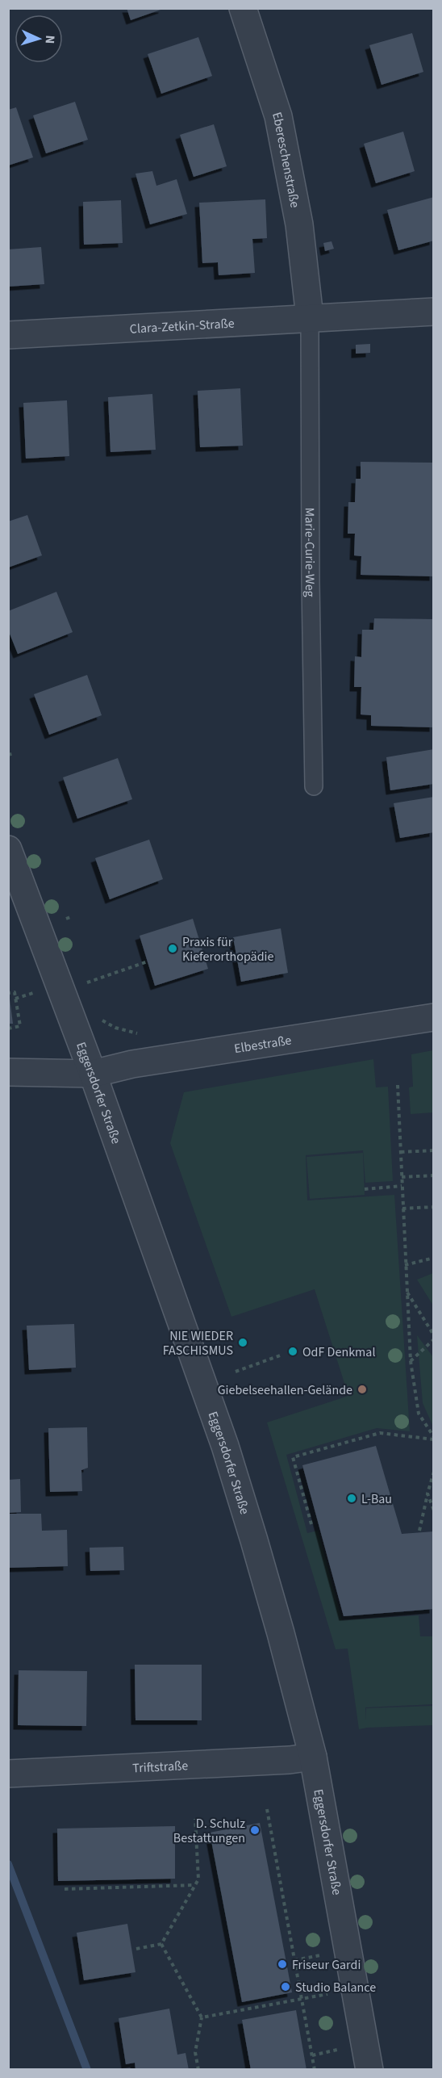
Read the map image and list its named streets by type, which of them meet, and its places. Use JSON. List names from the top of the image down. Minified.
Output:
{"streets":{"street":["Ebereschenstraße","Clara-Zetkin-Straße","Elbestraße","Eggersdorfer Straße","Triftstraße"],"lane":["Marie-Curie-Weg"]},"crossings":[["Ebereschenstraße","Clara-Zetkin-Straße"],["Ebereschenstraße","Marie-Curie-Weg"],["Clara-Zetkin-Straße","Marie-Curie-Weg"],["Elbestraße","Eggersdorfer Straße"],["Eggersdorfer Straße","Triftstraße"]],"places":["Praxis für Kieferorthopädie","NIE WIEDER FASCHISMUS","OdF Denkmal","Giebelseehallen-Gelände","L-Bau","D. Schulz Bestattungen","Friseur Gardi","Studio Balance"],"north":"right"}
